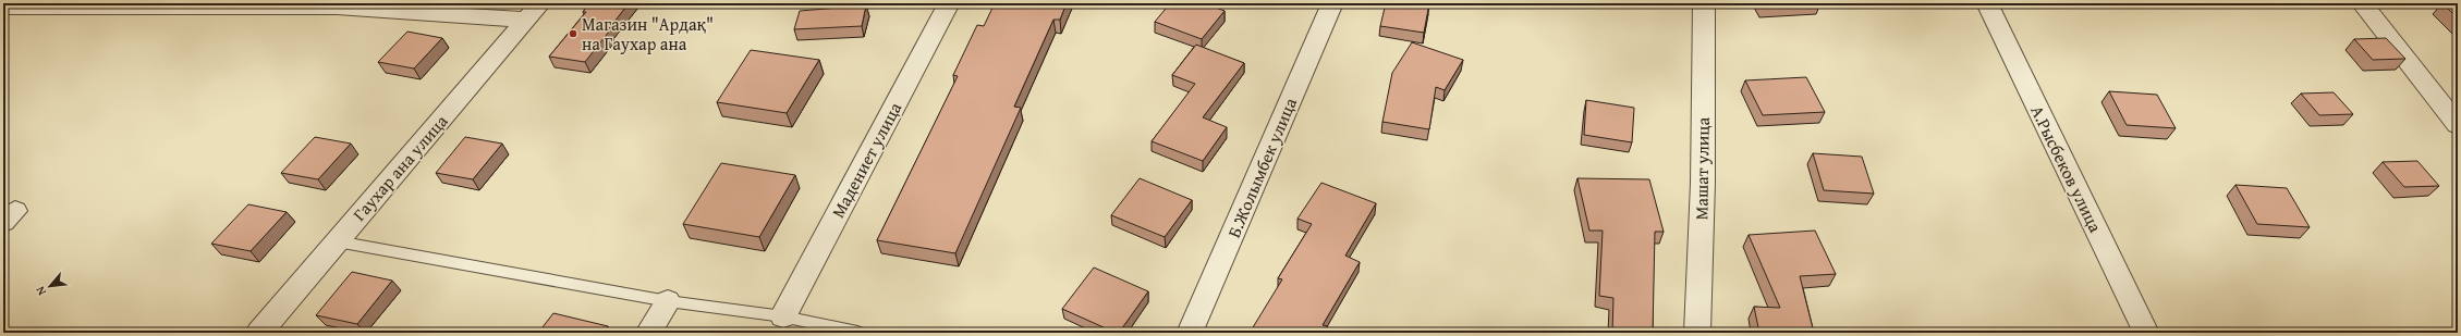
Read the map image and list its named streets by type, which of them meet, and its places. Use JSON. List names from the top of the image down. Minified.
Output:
{"streets":{"street":["Мадениет улица","Гаухар ана улица","Б.Жолымбек улица","Машат улица","А.Рысбеков улица"]},"places":["Магазин \"Ардақ\" на Гаухар ана"],"north":"bottom left"}
